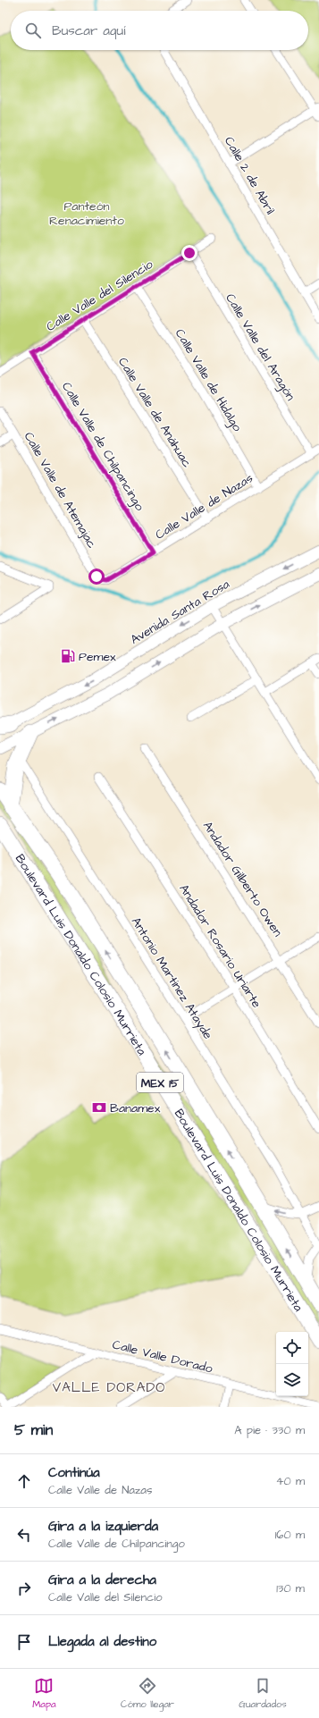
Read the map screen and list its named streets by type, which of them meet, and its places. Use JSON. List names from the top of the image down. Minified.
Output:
{"streets":{"highway":["Boulevard Luis Donaldo Colosio Murrieta","MEX 15"],"main road":["Avenida Santa Rosa"],"street":["Calle 2 de Abril","Calle Valle del Silencio","Calle Valle del Aragón","Calle Valle de Hidalgo","Calle Valle de Anáhuac","Calle Valle de Chilpancingo","Calle Valle de Atemajac","Calle Valle de Nazas","Andador Gilberto Owen","Andador Rosario Uriarte","Antonio Martinez Atayde","Calle Valle Dorado"]},"crossings":[["Calle Valle del Silencio","Calle Valle del Aragón"],["Calle Valle del Silencio","Calle Valle de Hidalgo"],["Calle Valle del Silencio","Calle Valle de Anáhuac"],["Calle Valle del Silencio","Calle Valle de Chilpancingo"],["Calle Valle del Aragón","Calle Valle de Nazas"],["Calle Valle de Hidalgo","Calle Valle de Nazas"],["Calle Valle de Anáhuac","Calle Valle de Nazas"],["Calle Valle de Chilpancingo","Calle Valle de Nazas"],["Calle Valle de Atemajac","Calle Valle de Nazas"]],"districts":["VALLE DORADO"],"parks":["Panteón Renacimiento"],"places":{"fuel station":["Pemex"],"bank":["Banamex"]},"page":{"search":"Buscar aquí","heading":["5 min","A pie · 330 m"],"list":[["Continúa","Calle Valle de Nazas","40 m"],["Gira a la izquierda","Calle Valle de Chilpancingo","160 m"],["Gira a la derecha","Calle Valle del Silencio","130 m"],"Llegada al destino"],"nav":["Mapa","Cómo llegar","Guardados"]}}
